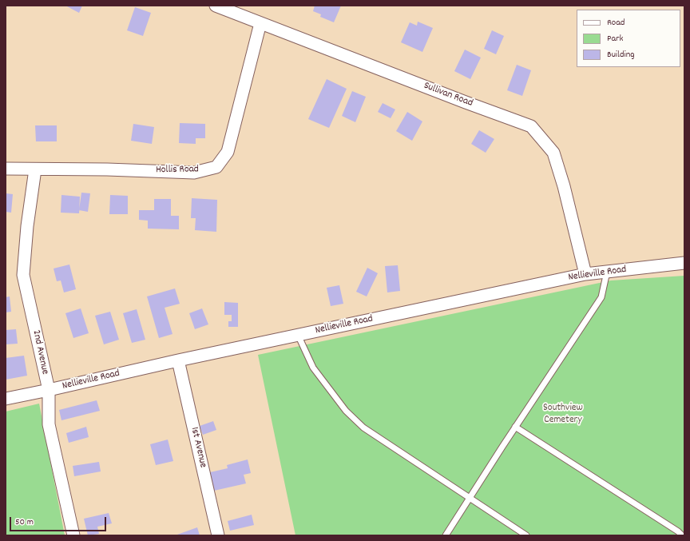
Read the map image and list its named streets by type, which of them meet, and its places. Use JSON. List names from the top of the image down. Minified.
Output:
{"streets":{"street":["Sullivan Road","Hollis Road","Nellieville Road","2nd Avenue","1st Avenue"]},"crossings":[["Sullivan Road","Hollis Road"],["Sullivan Road","Nellieville Road"],["Hollis Road","2nd Avenue"],["Nellieville Road","2nd Avenue"],["Nellieville Road","1st Avenue"]],"parks":["Southview Cemetery"],"legend":["Road","Park","Building"],"scale_bar":"50 m"}
